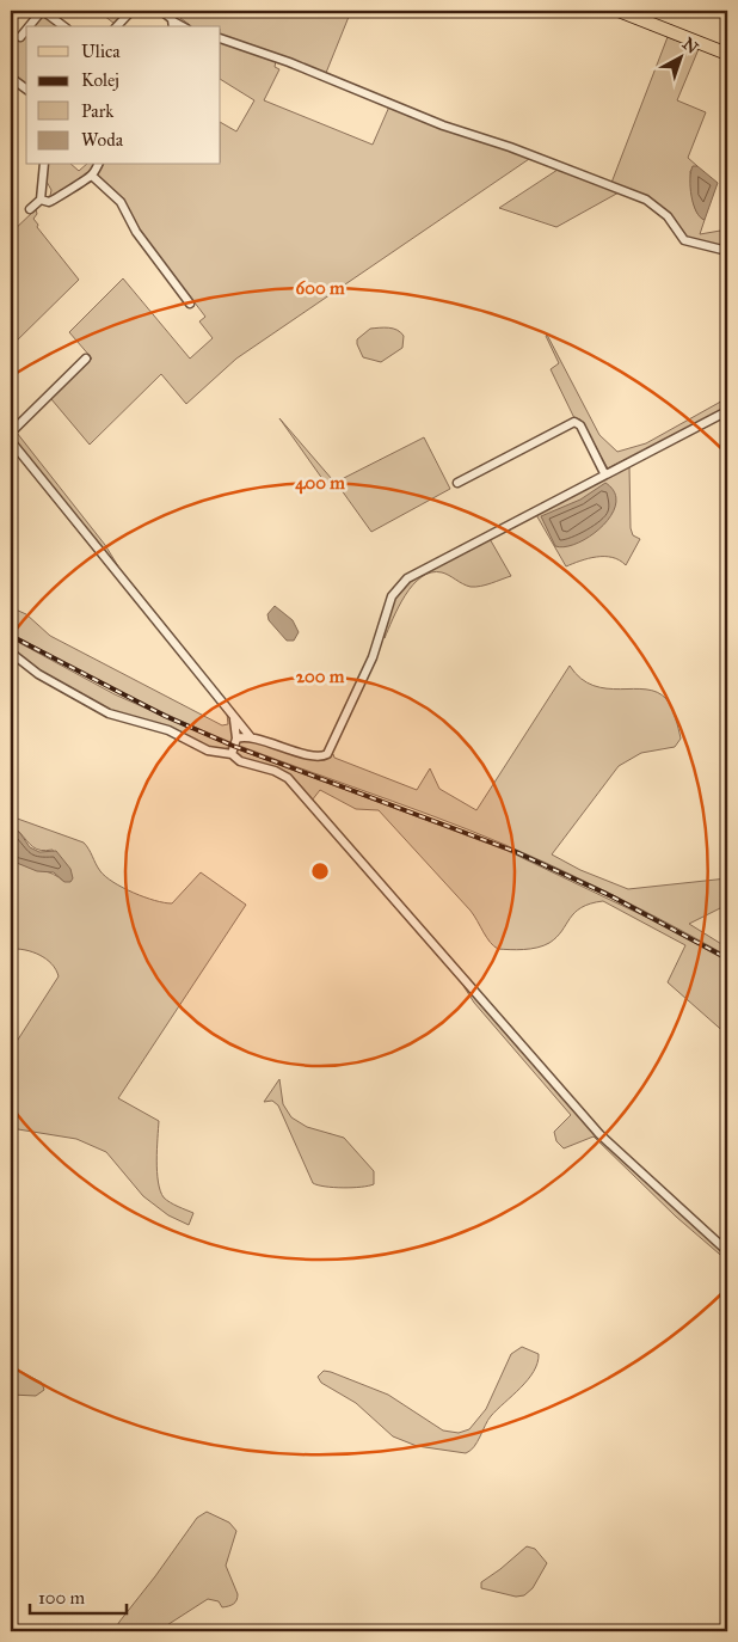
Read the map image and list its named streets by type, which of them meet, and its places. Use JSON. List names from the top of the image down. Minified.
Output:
{"legend":["Ulica","Kolej","Park","Woda"],"scale_bar":"100 m","north":"top right","rings":["600 m","400 m","200 m"]}
